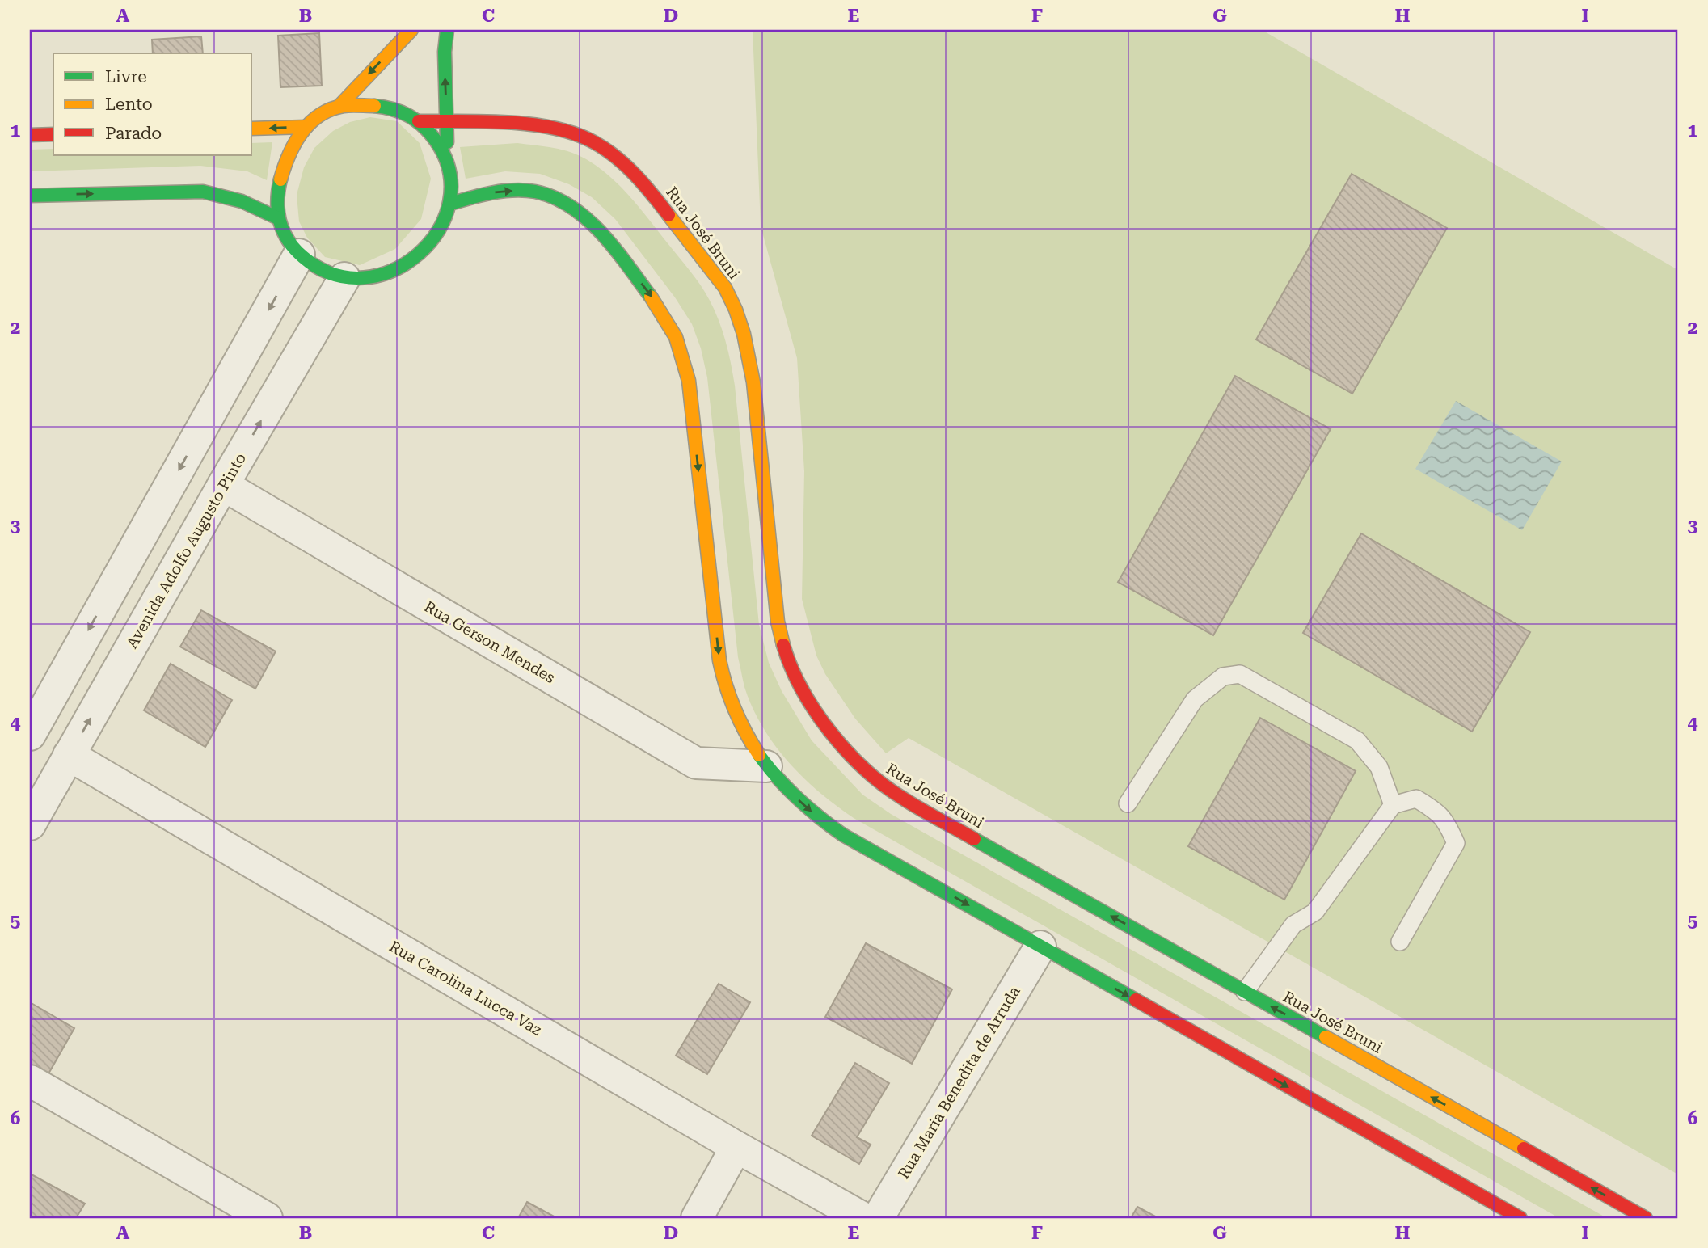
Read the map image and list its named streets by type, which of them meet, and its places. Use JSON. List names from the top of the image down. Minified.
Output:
{"streets":{"street":["Rua José Bruni","Avenida Adolfo Augusto Pinto","Rua Gerson Mendes","Rua Carolina Lucca Vaz","Rua Maria Benedita de Arruda"]},"crossings":[["Rua José Bruni","Avenida Adolfo Augusto Pinto"],["Avenida Adolfo Augusto Pinto","Rua Gerson Mendes"],["Avenida Adolfo Augusto Pinto","Rua Carolina Lucca Vaz"]],"legend":["Livre","Lento","Parado"],"grid":{"columns":["A","B","C","D","E","F","G","H","I"],"rows":["1","2","3","4","5","6"]}}
